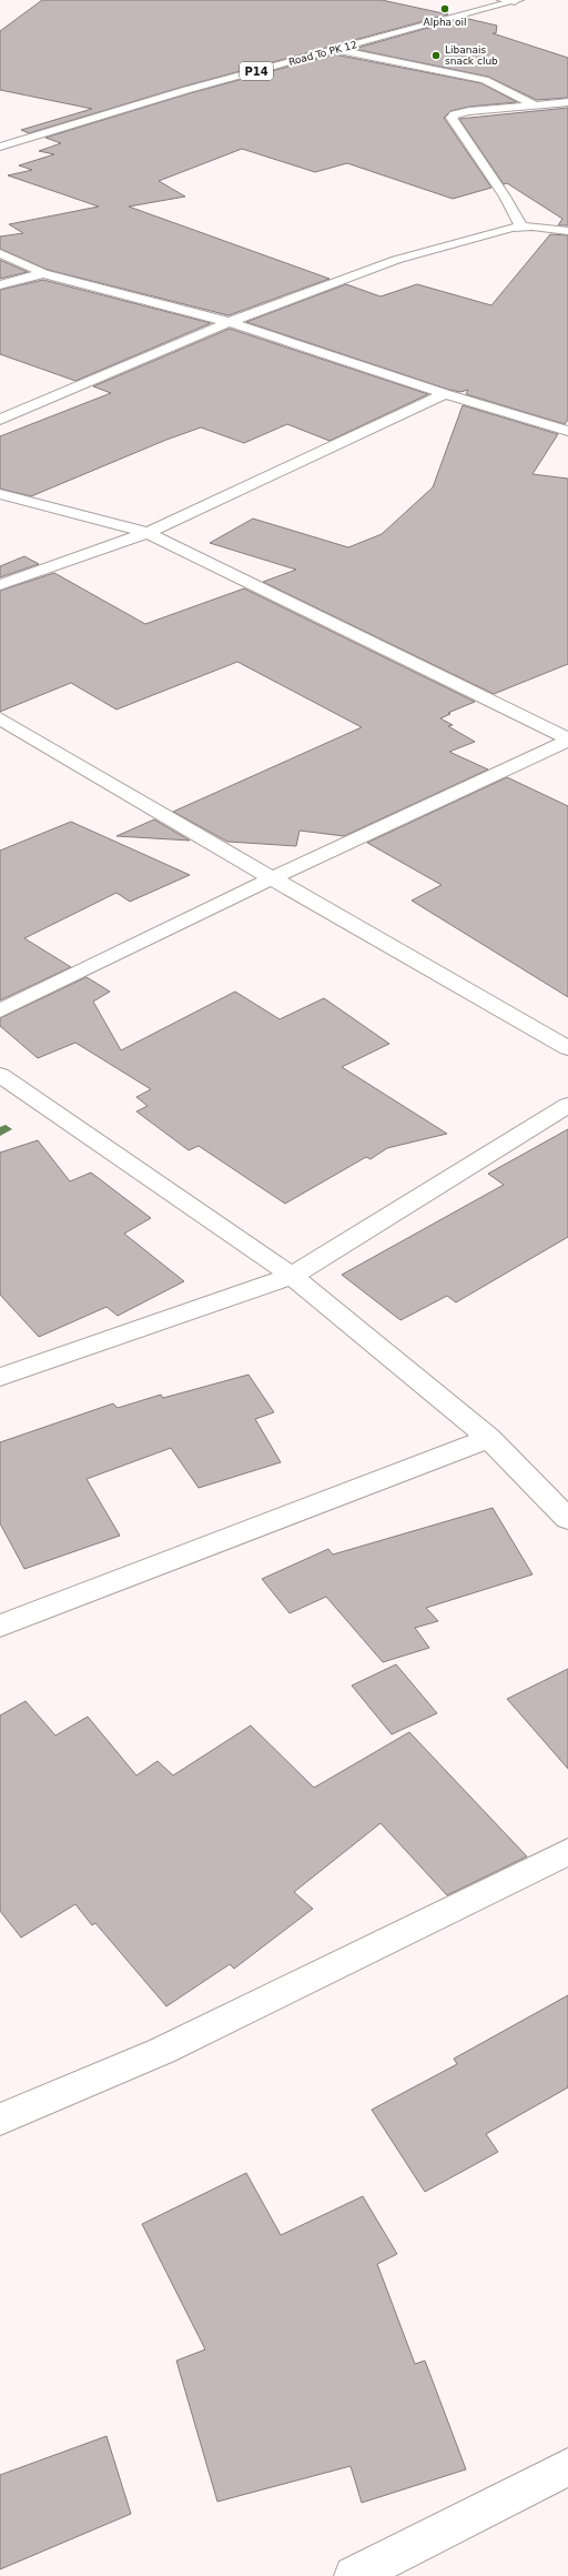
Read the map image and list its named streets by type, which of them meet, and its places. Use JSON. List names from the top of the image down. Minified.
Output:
{"streets":{"street":["Road To PK 12","P14"]},"places":["Alpha oil","Libanais snack club"]}
